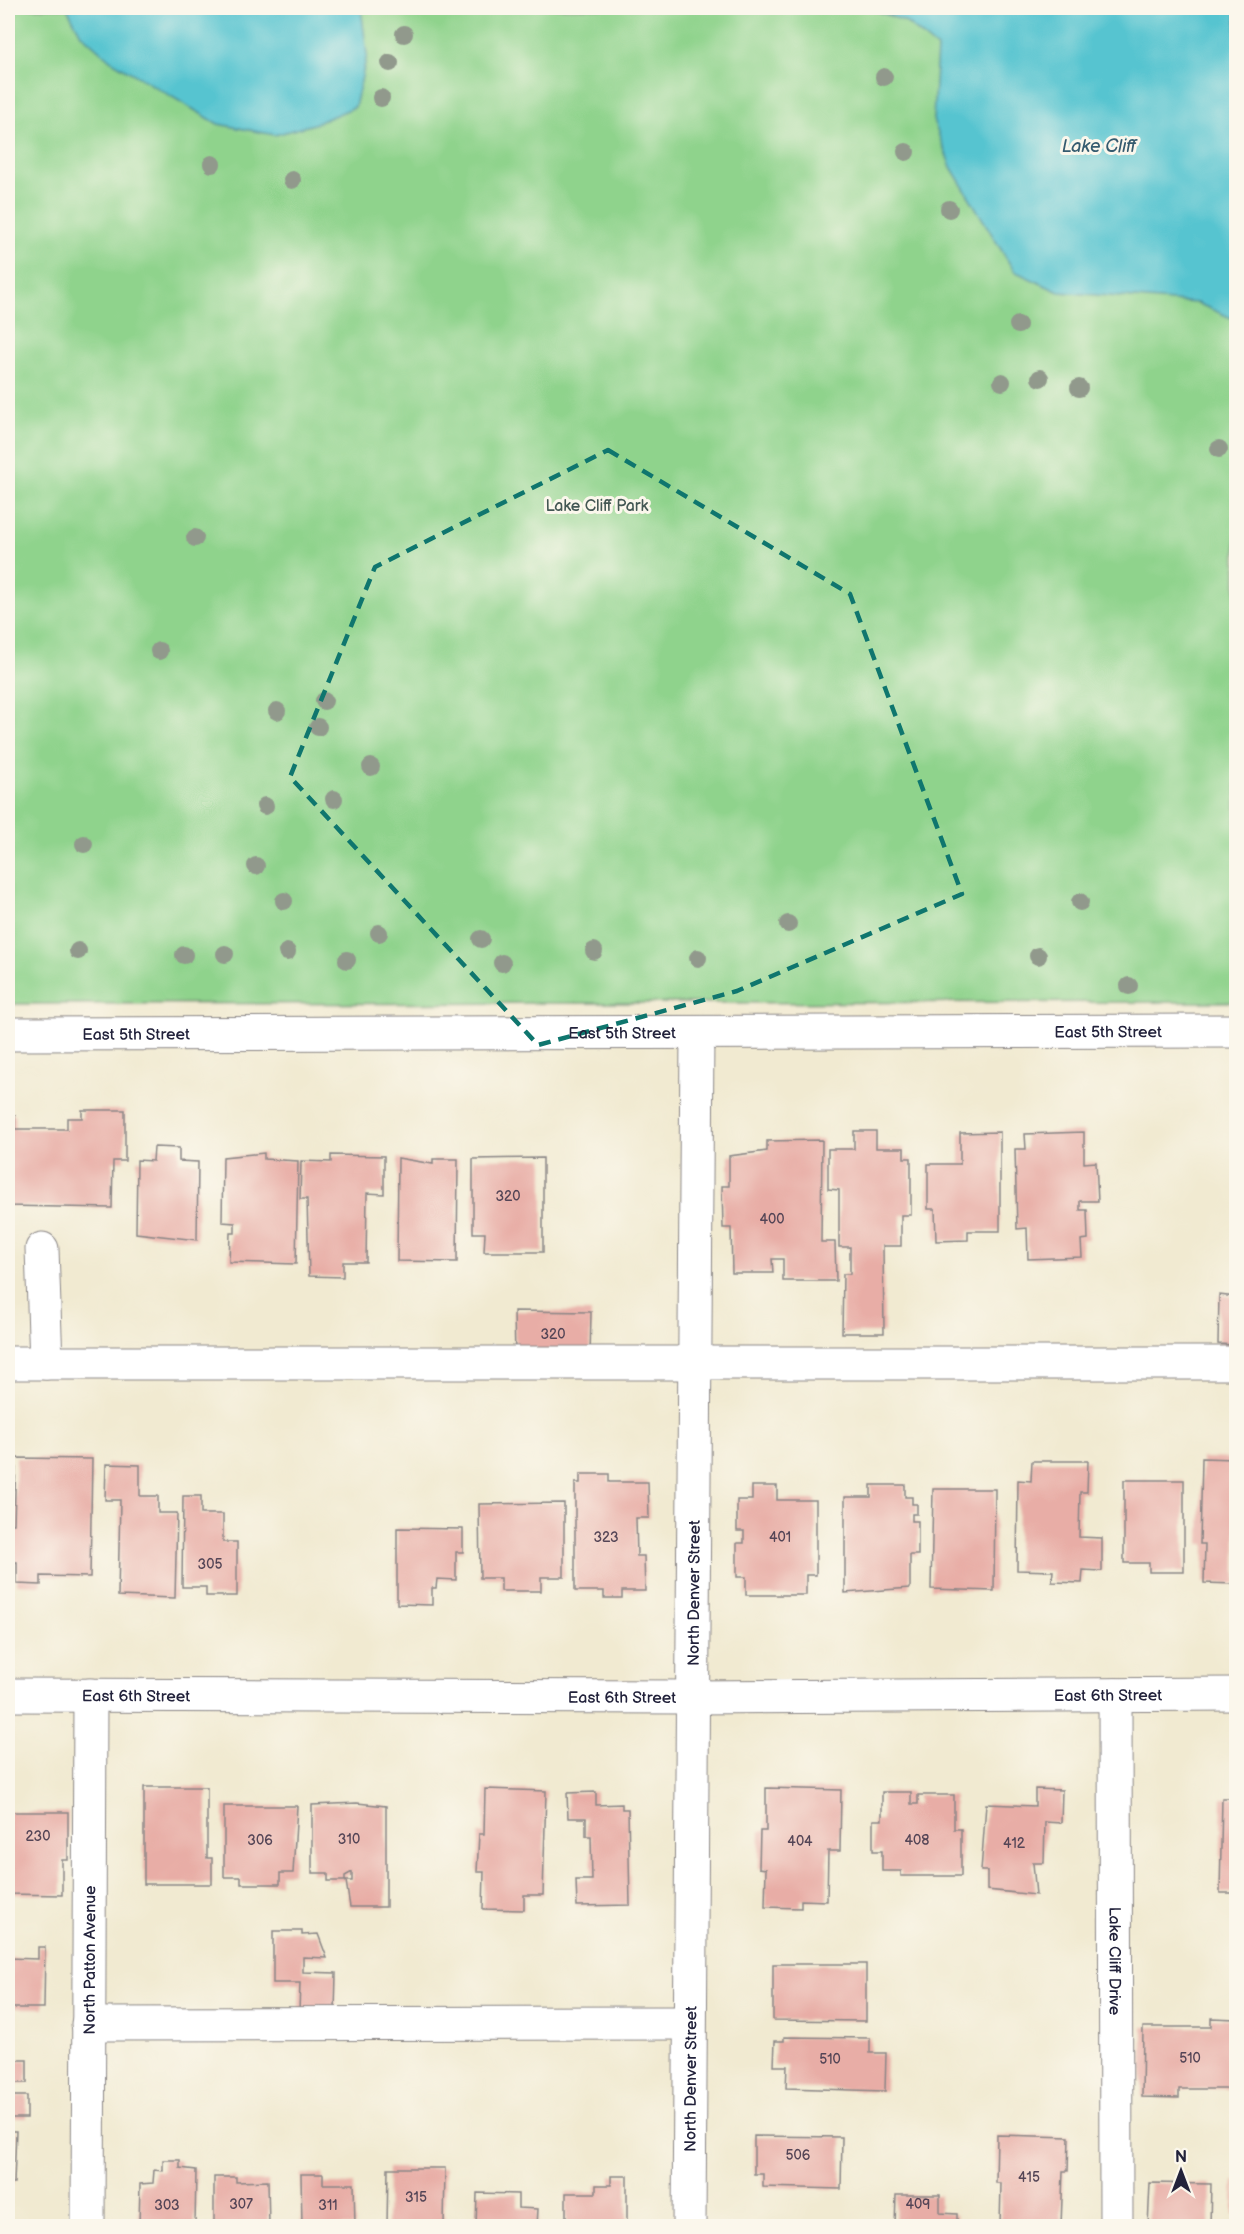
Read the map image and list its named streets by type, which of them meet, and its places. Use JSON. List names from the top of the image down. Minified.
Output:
{"streets":{"street":["East 5th Street","North Denver Street","East 6th Street","North Patton Avenue","Lake Cliff Drive"]},"crossings":[["East 5th Street","North Denver Street"],["North Denver Street","East 6th Street"],["East 6th Street","North Patton Avenue"],["East 6th Street","Lake Cliff Drive"]],"water":["Lake Cliff"],"parks":["Lake Cliff Park"],"house_numbers":["320","400","320","323","401","305","230","310","306","408","404","412","510","510","506","415","315","307","409","303","311"],"north":"top"}
